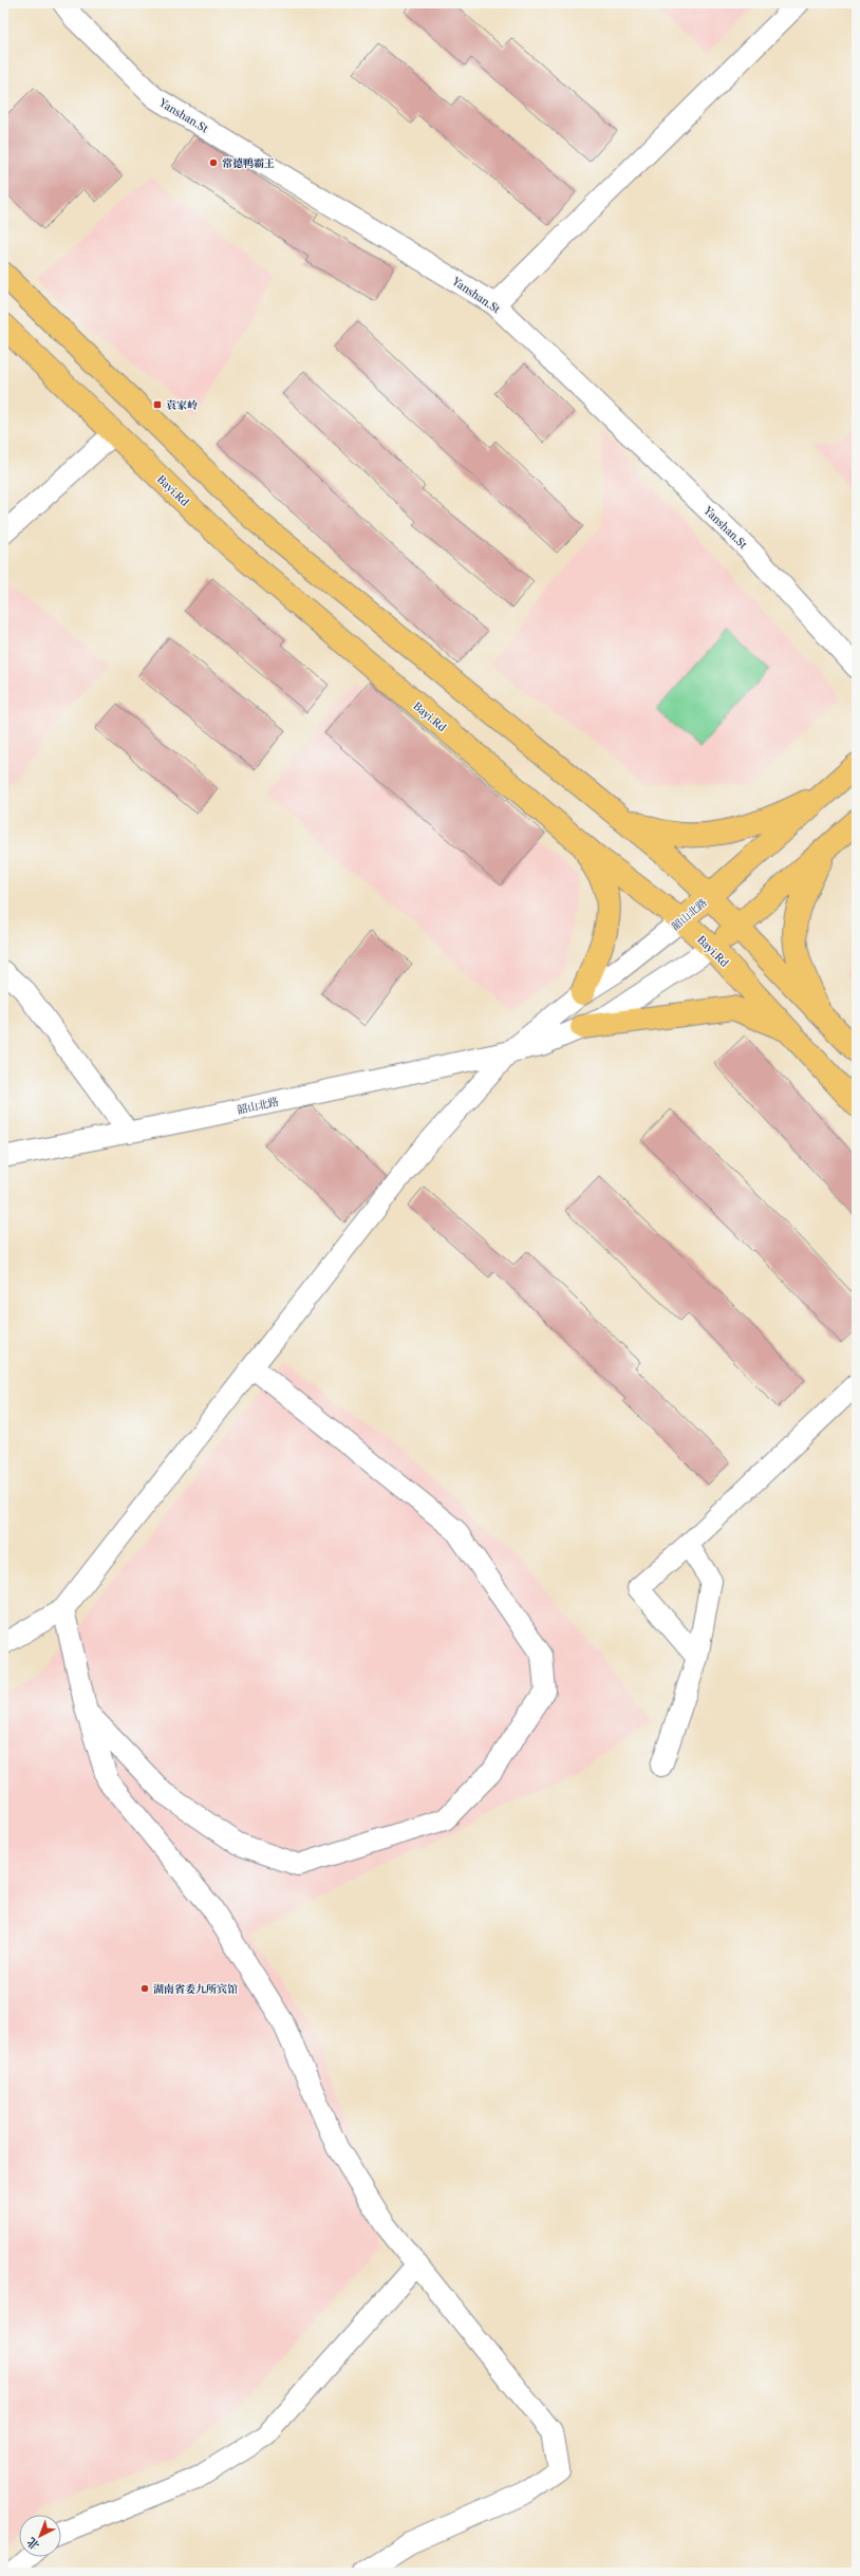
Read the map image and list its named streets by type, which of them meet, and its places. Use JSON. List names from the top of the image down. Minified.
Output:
{"streets":{"main road":["Bayi.Rd","韶山北路"],"street":["Yanshan.St"]},"crossings":[["Bayi.Rd","韶山北路"]],"places":{"other":["常德鸭霸王","湖南省委九所宾馆"],"transit":["袁家岭"]},"north":"bottom left"}
